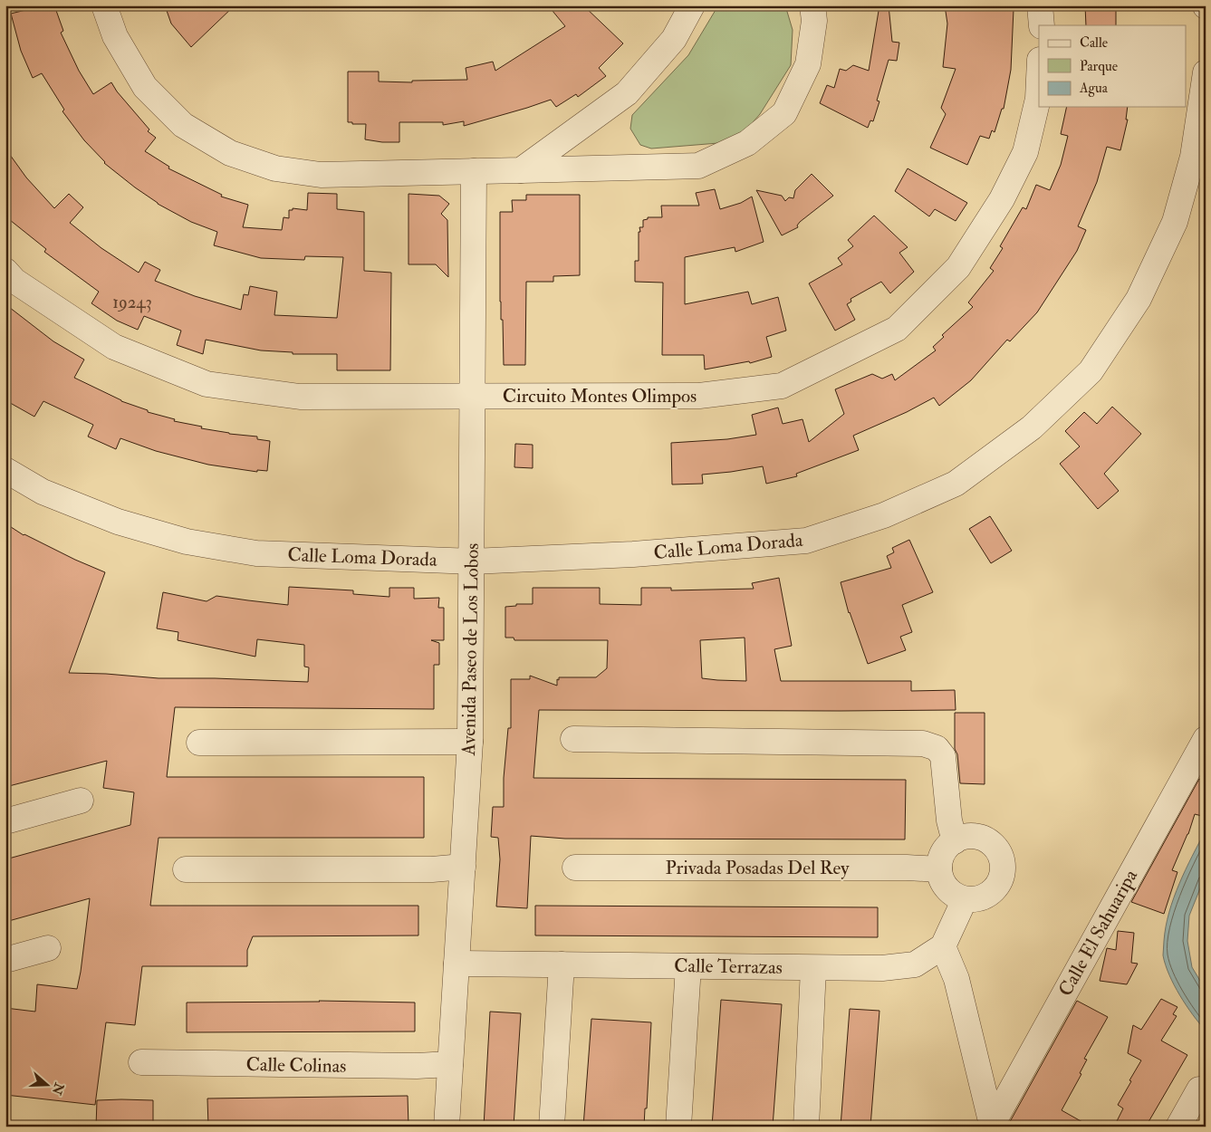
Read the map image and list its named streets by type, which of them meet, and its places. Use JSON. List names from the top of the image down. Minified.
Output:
{"streets":{"street":["Circuito Montes Olimpos","Calle Loma Dorada","Avenida Paseo de Los Lobos","Privada Posadas Del Rey","Calle El Sahuaripa","Calle Terrazas","Calle Colinas"]},"crossings":[["Circuito Montes Olimpos","Avenida Paseo de Los Lobos"],["Calle Loma Dorada","Avenida Paseo de Los Lobos"],["Avenida Paseo de Los Lobos","Calle Terrazas"],["Avenida Paseo de Los Lobos","Calle Colinas"]],"house_numbers":["19243"],"legend":["Calle","Parque","Agua"],"north":"right"}
